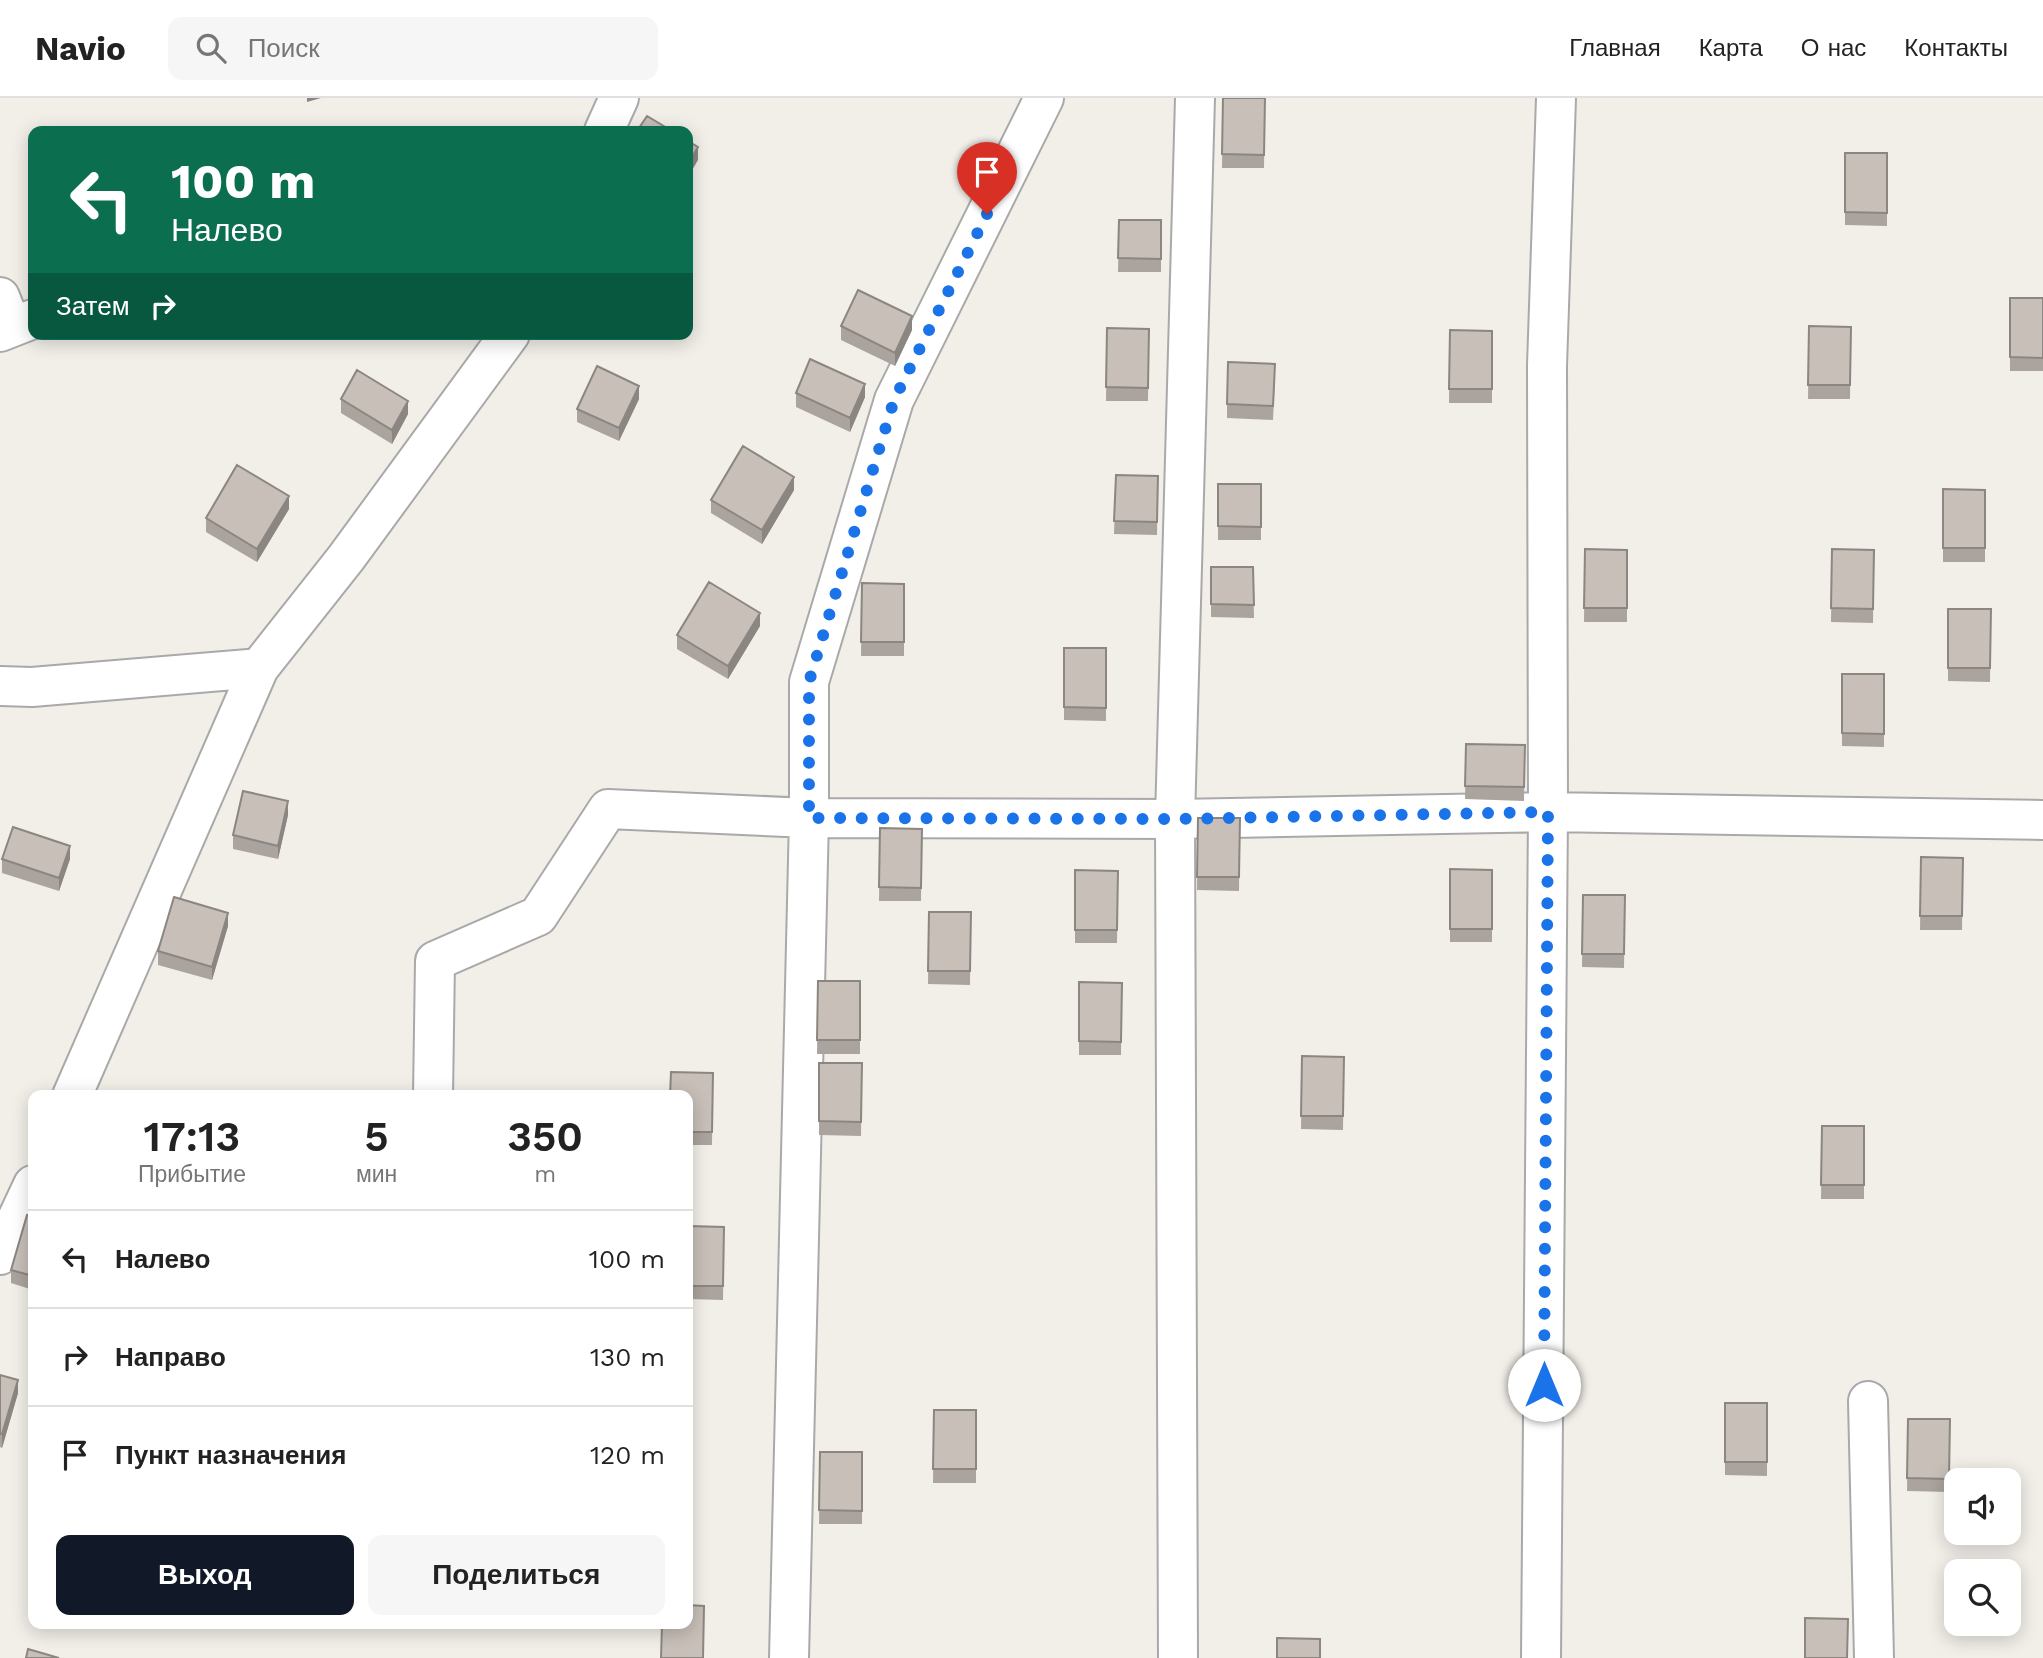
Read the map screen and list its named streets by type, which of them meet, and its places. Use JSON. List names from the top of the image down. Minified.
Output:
{"page":{"header":"Navio","search":"Поиск","nav":["Главная","Карта","О нас","Контакты"],"turn":["100 m","Налево"],"then":"Затем","eta":["17:13","Прибытие","5","мин","350","m"],"list":[{"name":"Налево","value":"100 m"},{"name":"Направо","value":"130 m"},{"name":"Пункт назначения","value":"120 m"}],"buttons":["Выход","Поделиться"]}}
